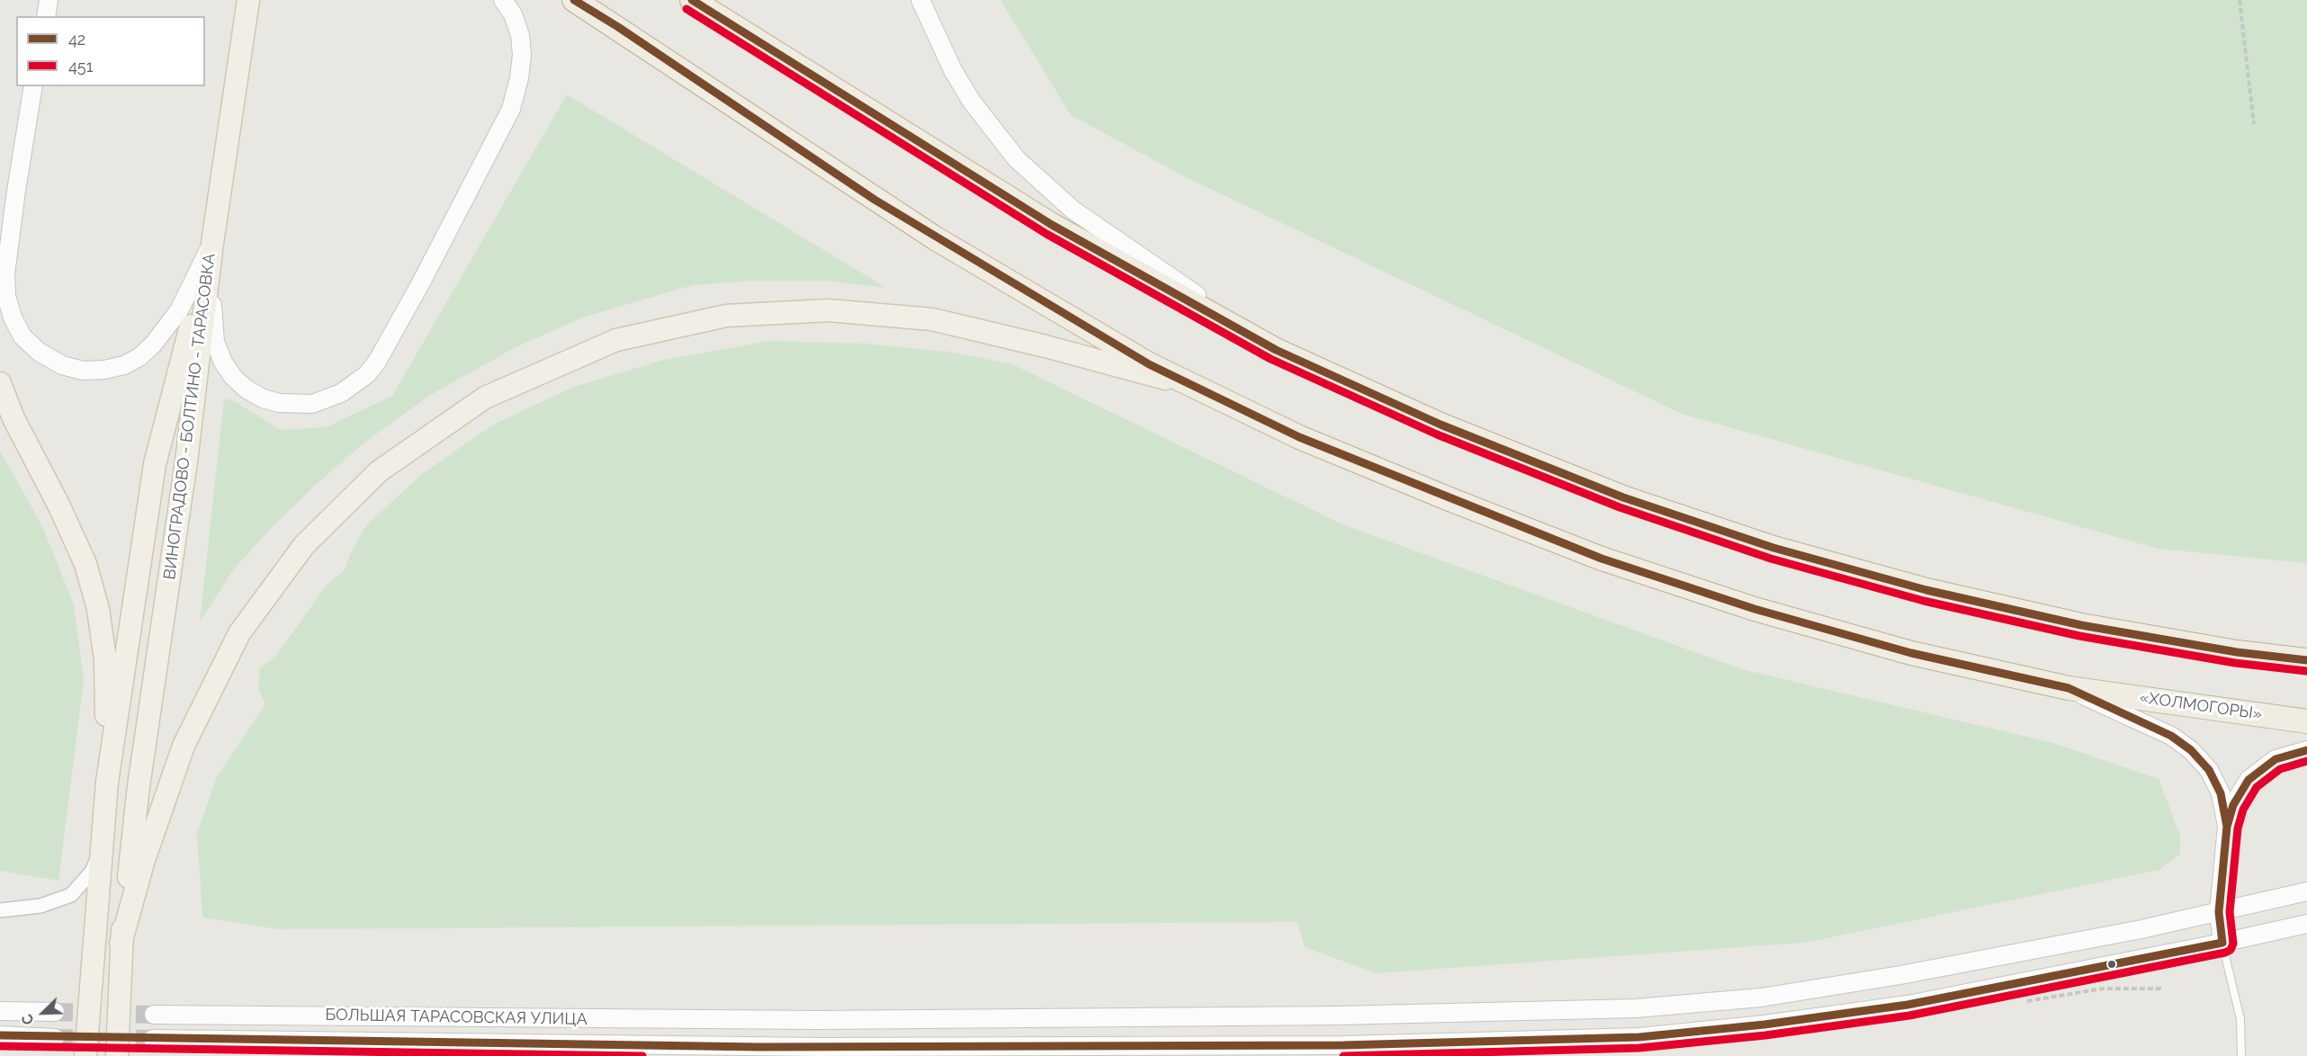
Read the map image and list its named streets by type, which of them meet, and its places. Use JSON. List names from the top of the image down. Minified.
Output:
{"streets":{"highway":["«ХОЛМОГОРЫ»"],"main road":["ВИНОГРАДОВО - БОЛТИНО - ТАРАСОВКА"],"street":["БОЛЬШАЯ ТАРАСОВСКАЯ УЛИЦА"]},"lines":["transit line 42","transit line 451"],"legend":["42","451"],"north":"bottom left"}
